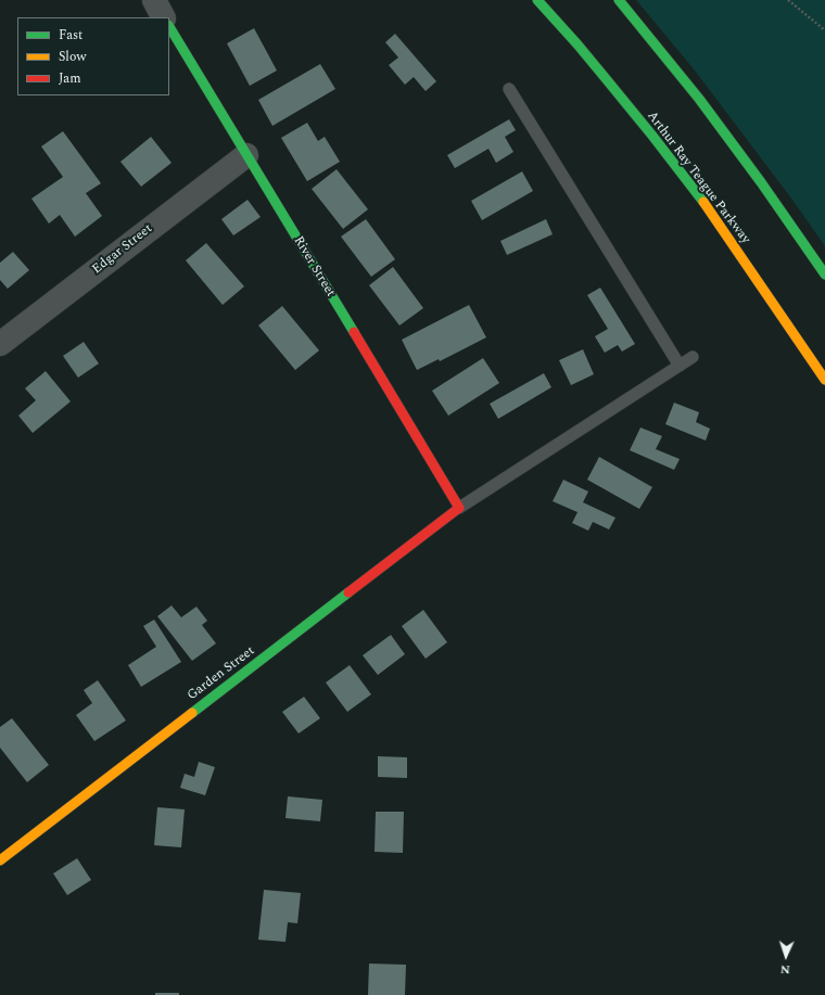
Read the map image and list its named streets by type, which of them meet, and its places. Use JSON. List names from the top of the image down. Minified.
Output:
{"streets":{"street":["Arthur Ray Teague Parkway","Edgar Street","River Street","Garden Street"]},"crossings":[["Edgar Street","River Street"],["River Street","Garden Street"]],"legend":["Fast","Slow","Jam"],"north":"bottom"}
